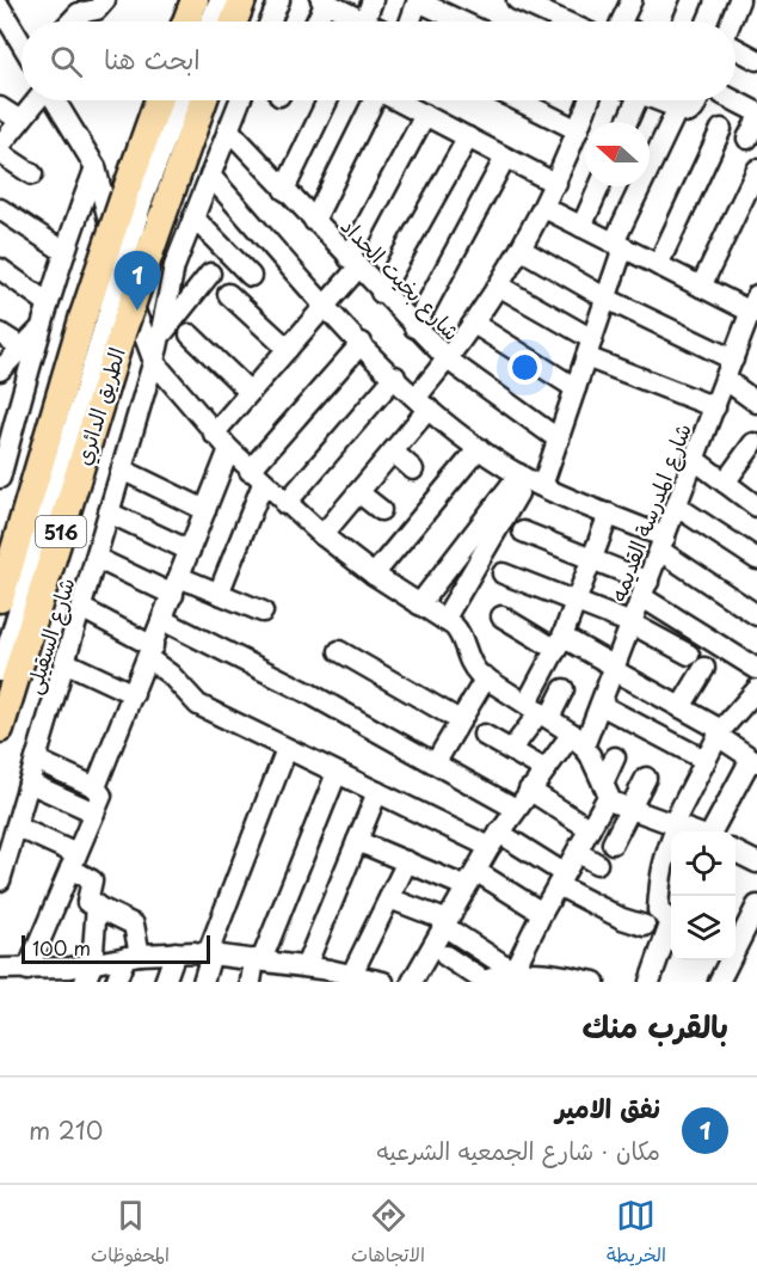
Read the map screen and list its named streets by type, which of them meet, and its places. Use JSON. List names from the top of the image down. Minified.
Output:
{"streets":{"highway":["الطريق الدائري","516"],"street":["شارع بخيت الحداد","شارع المدرسة القديمه","شارع السقيلى"]},"crossings":[["شارع بخيت الحداد","شارع السقيلى"]],"scale_bar":"100 m","north":"left","page":{"search":"ابحث هنا","pins":"1","scale":"100 m","heading":"بالقرب منك","list":[{"mark":"1","name":"نفق الامير","note":"مكان · شارع الجمعيه الشرعيه","value":"210 m"}],"nav":["الخريطة","الاتجاهات","المحفوظات"]}}
